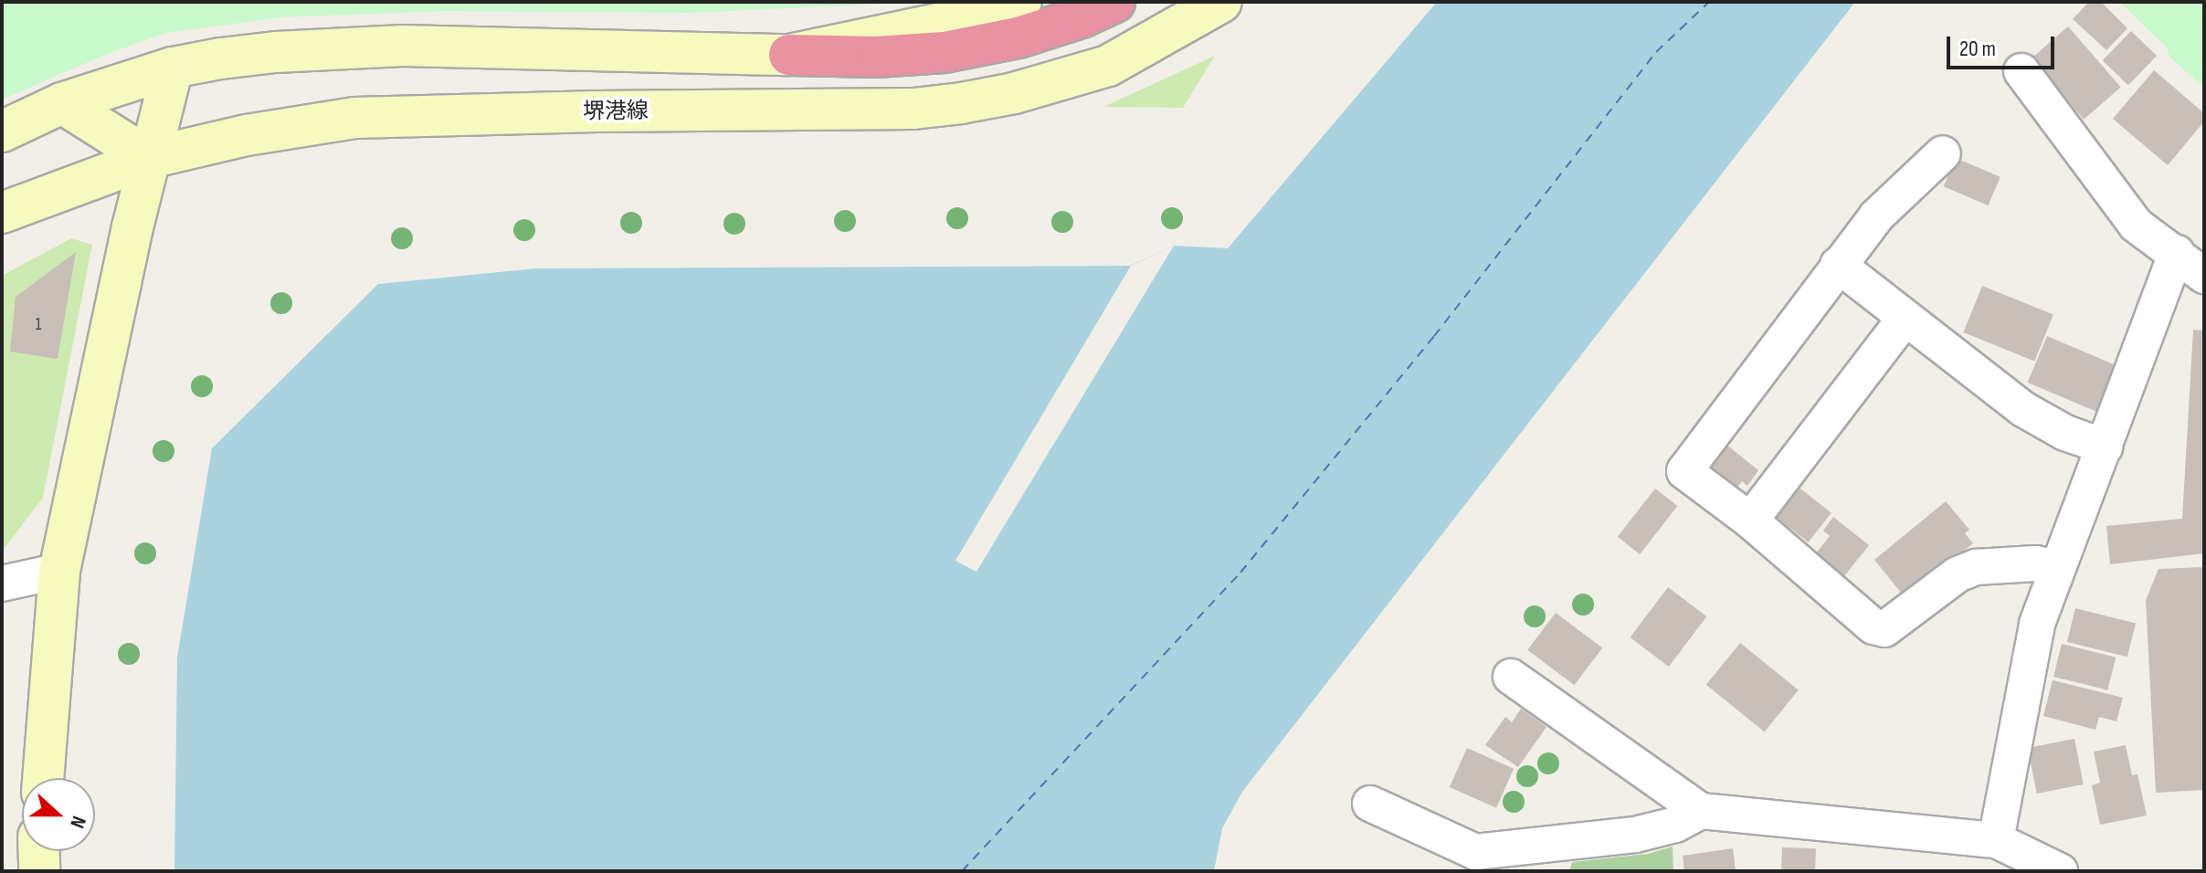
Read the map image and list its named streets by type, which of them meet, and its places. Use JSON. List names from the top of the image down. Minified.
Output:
{"streets":{"main road":["堺港線"]},"house_numbers":["1"],"scale_bar":"20 m","north":"right"}
